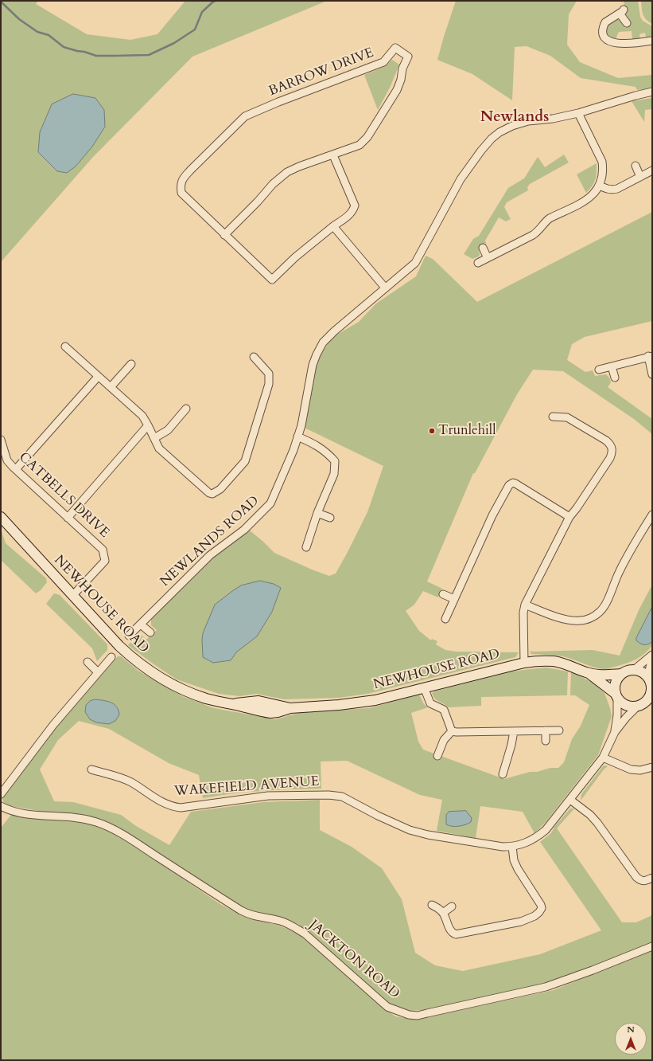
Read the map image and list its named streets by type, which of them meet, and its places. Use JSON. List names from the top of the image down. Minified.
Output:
{"streets":{"street":["BARROW DRIVE","CATBELLS DRIVE","NEWLANDS ROAD","NEWHOUSE ROAD","WAKEFIELD AVENUE","JACKTON ROAD"]},"crossings":[["CATBELLS DRIVE","NEWHOUSE ROAD"],["NEWHOUSE ROAD","WAKEFIELD AVENUE"]],"districts":["Newlands"],"places":["Trunlehill"],"north":"top"}
